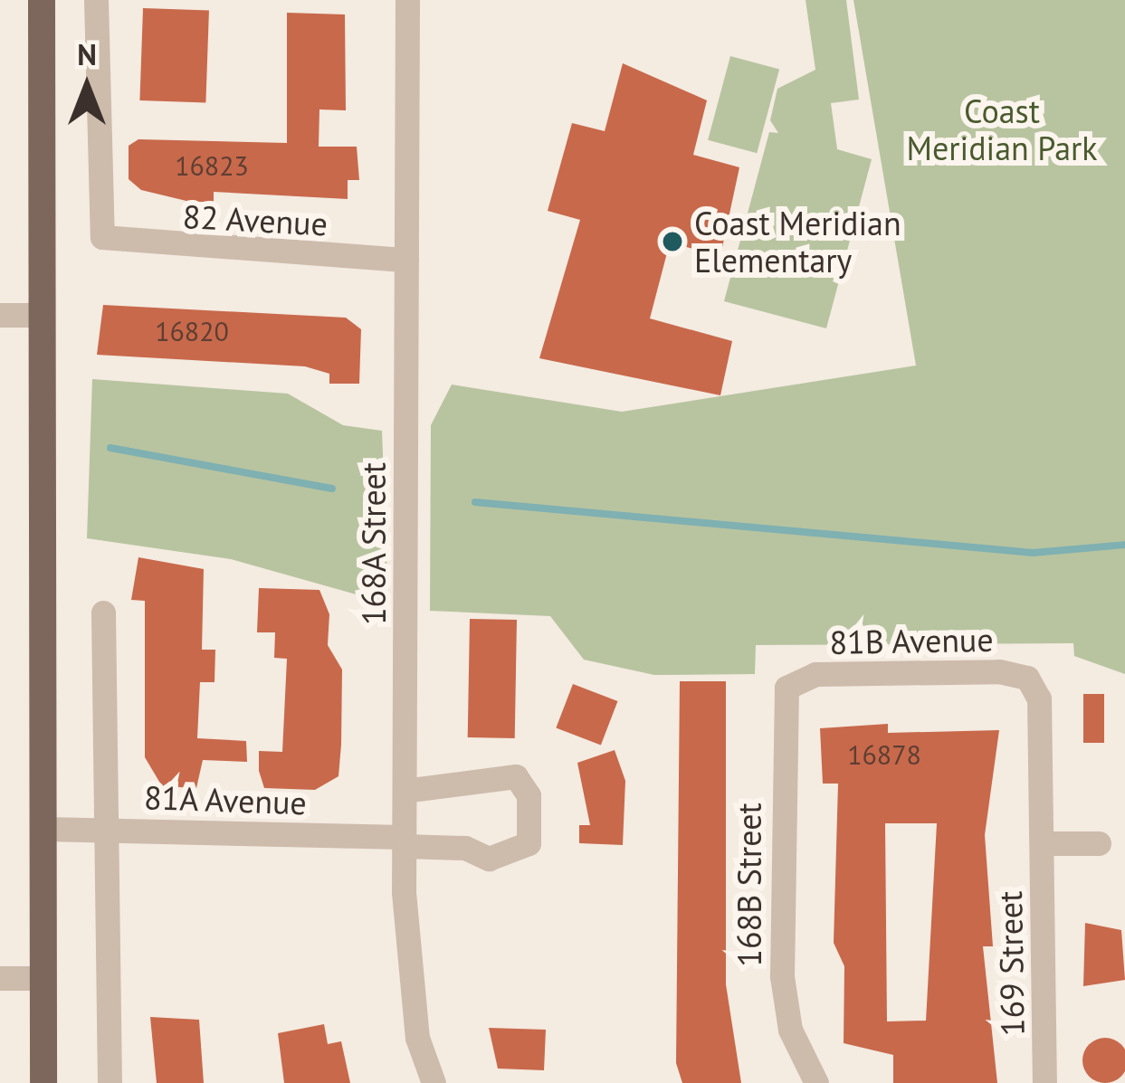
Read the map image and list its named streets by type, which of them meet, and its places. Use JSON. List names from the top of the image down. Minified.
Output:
{"streets":{"street":["82 Avenue","168A Street","81B Avenue","81A Avenue","168B Street","169 Street"]},"crossings":[["82 Avenue","168A Street"],["168A Street","81A Avenue"],["81B Avenue","168B Street"],["81B Avenue","169 Street"]],"parks":["Coast Meridian Park"],"places":["Coast Meridian Elementary"],"house_numbers":["16823","16820","16878"],"north":"top"}
